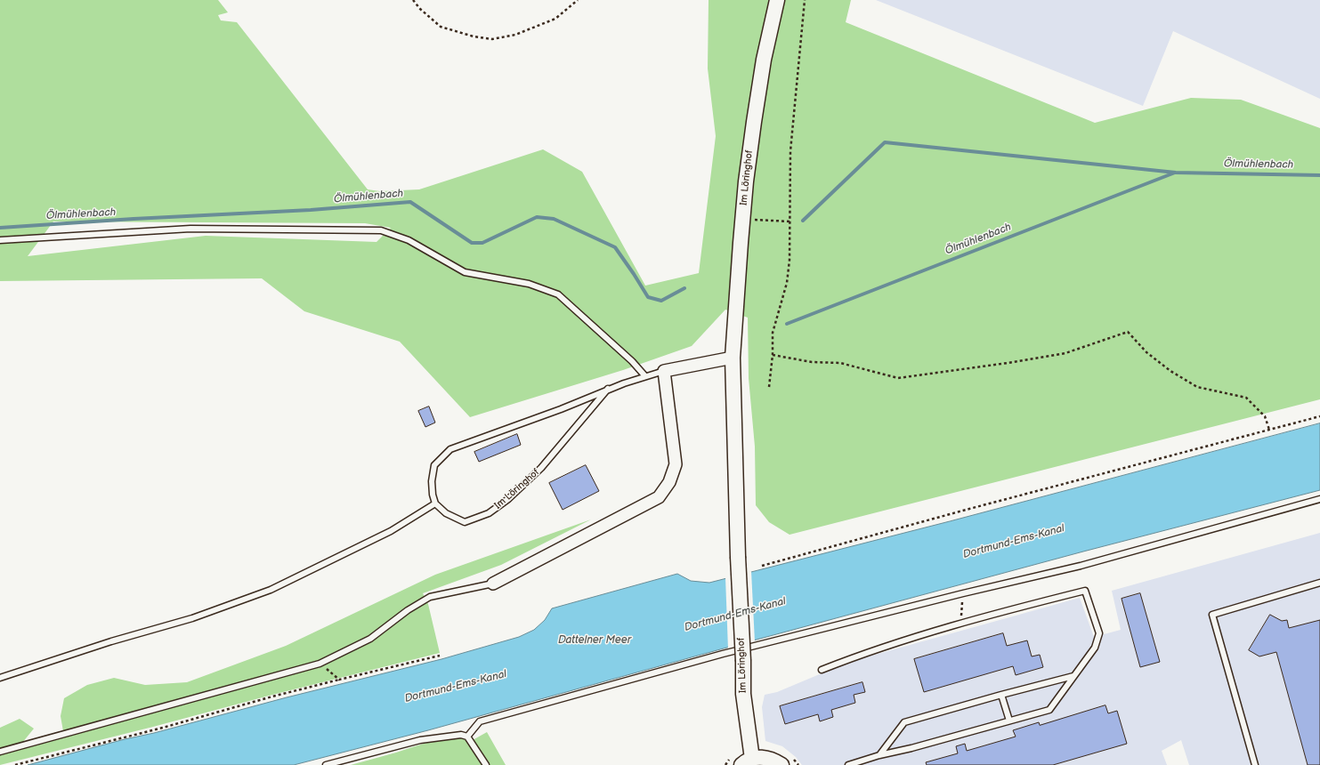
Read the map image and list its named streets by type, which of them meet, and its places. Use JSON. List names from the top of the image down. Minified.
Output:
{"streets":{"street":["Im Löringhof"]},"water":["Ölmühlenbach","Dortmund-Ems-Kanal","Dattelner Meer"]}
